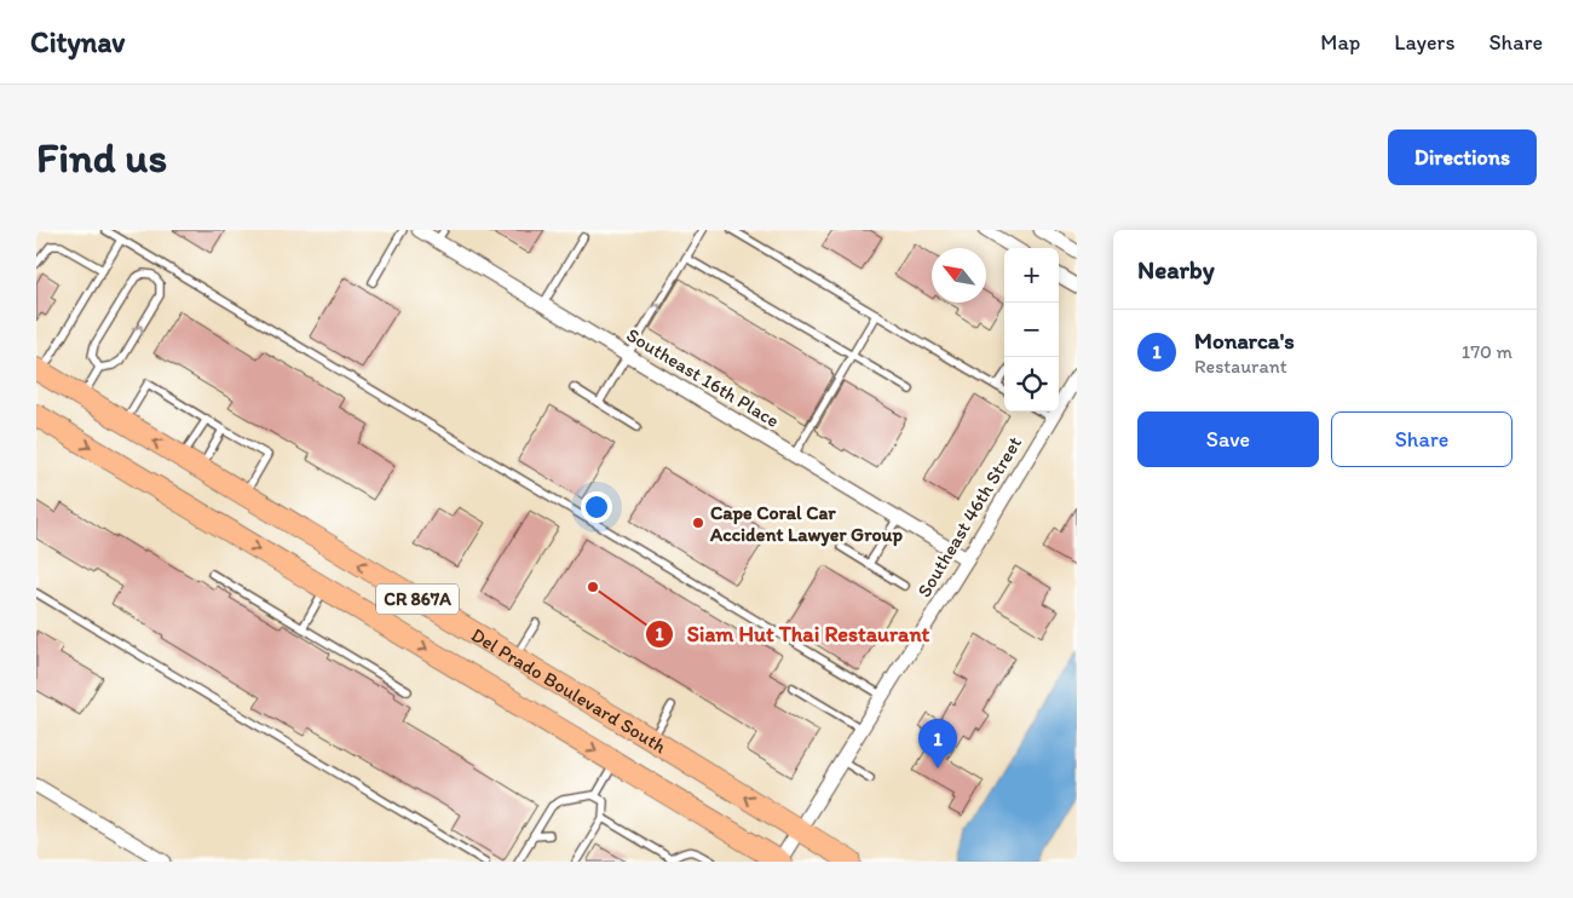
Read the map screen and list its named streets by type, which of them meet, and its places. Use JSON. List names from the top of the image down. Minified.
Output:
{"streets":{"main road":["CR 867A","Del Prado Boulevard South"],"street":["Southeast 16th Place","Southeast 46th Street"]},"crossings":[["Southeast 16th Place","Southeast 46th Street"],["Southeast 46th Street","Del Prado Boulevard South"]],"places":["Cape Coral Car Accident Lawyer Group","Siam Hut Thai Restaurant"],"north":"top left","page":{"header":"Citynav","nav":["Map","Layers","Share"],"buttons":["Directions",["Save","Share"]],"title":"Find us","heading":"Nearby","map_buttons":["+","−"],"list":[{"mark":"1","name":"Monarca's","note":"Restaurant","value":"170 m"}],"pins":"1"}}
